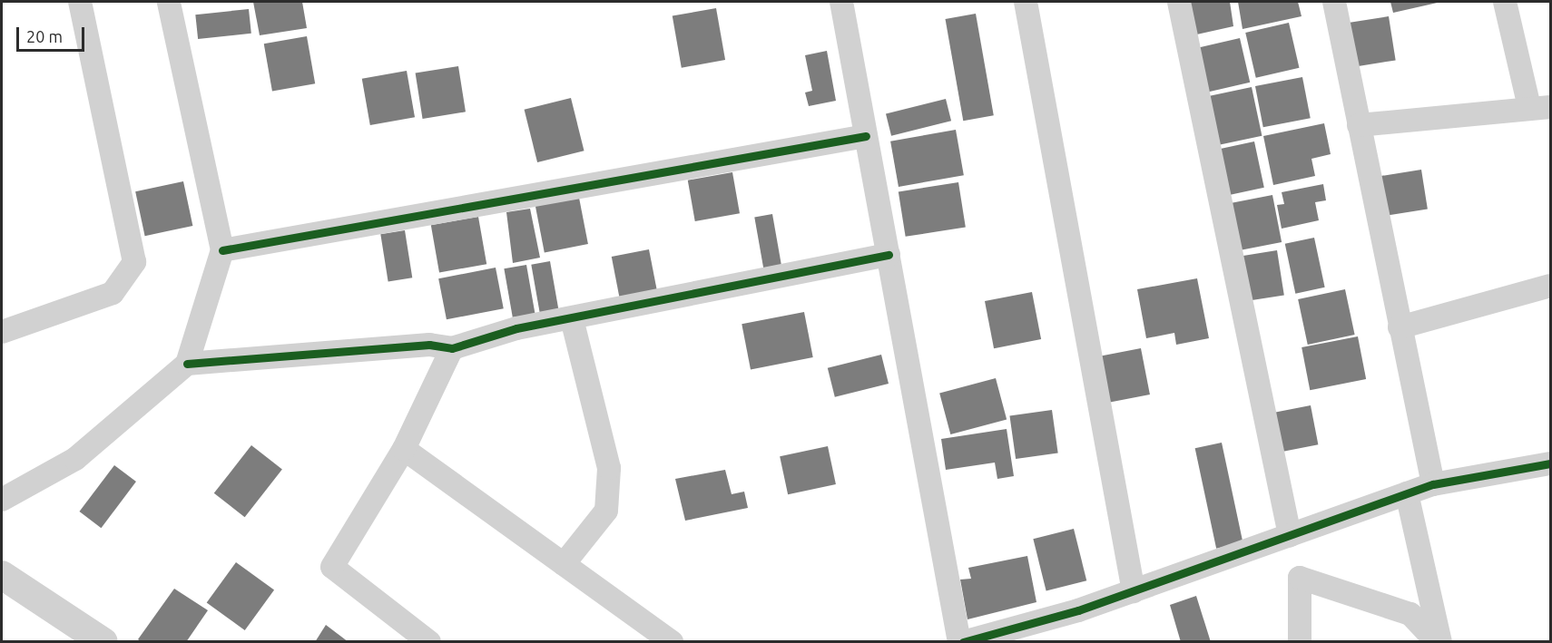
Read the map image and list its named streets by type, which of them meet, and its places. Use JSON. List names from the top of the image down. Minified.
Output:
{"scale_bar":"20 m"}
